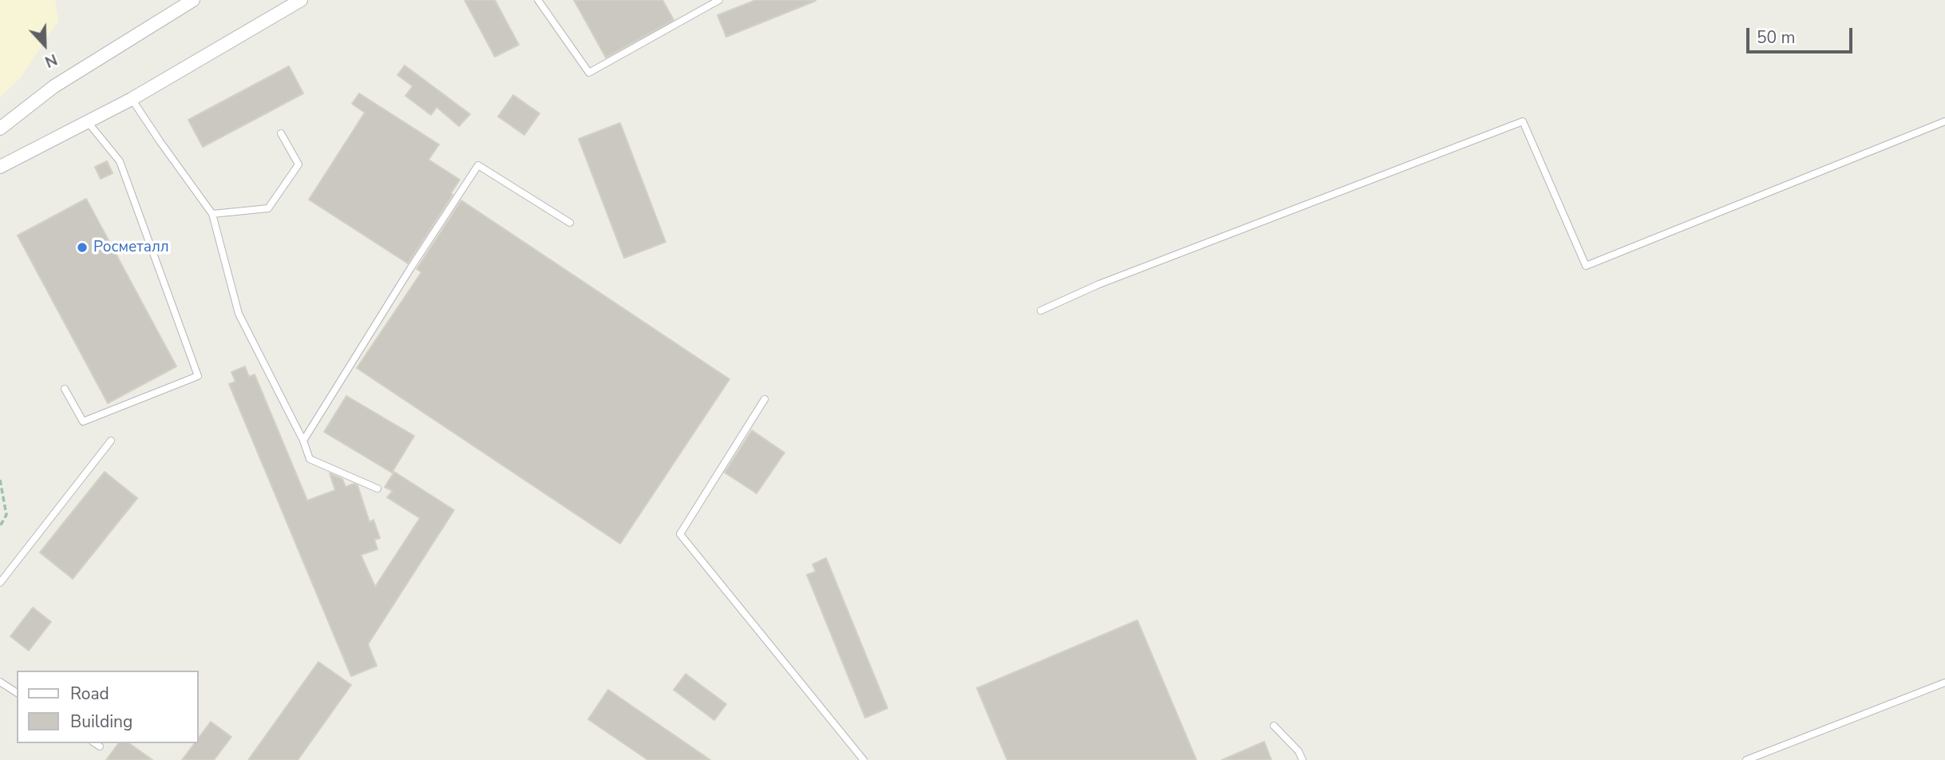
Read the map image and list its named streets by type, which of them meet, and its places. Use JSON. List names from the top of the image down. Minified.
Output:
{"places":["Росметалл"],"legend":["Road","Building"],"scale_bar":"50 m","north":"bottom"}
